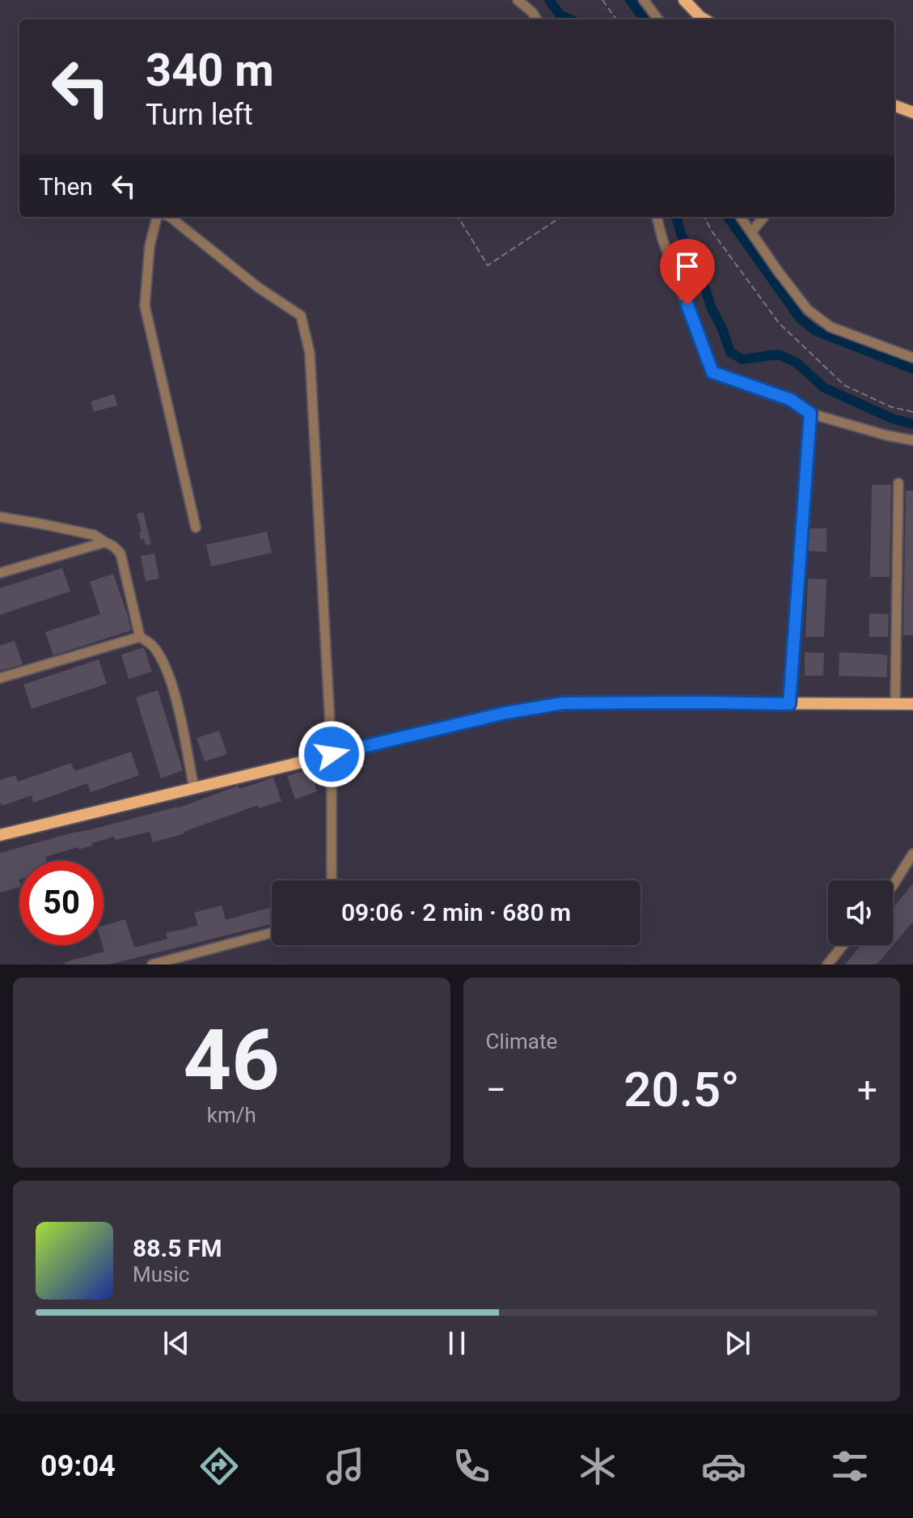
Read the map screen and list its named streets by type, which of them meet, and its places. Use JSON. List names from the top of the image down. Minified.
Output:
{"page":{"turn":["340 m","Turn left"],"then":"Then","limit":"50","trip":"09:06 · 2 min · 680 m","tile":[["46","km/h"],"Climate"],"heat":["−","20.5°","+"],"song":["88.5 FM","Music"],"tabs":"09:04"}}
